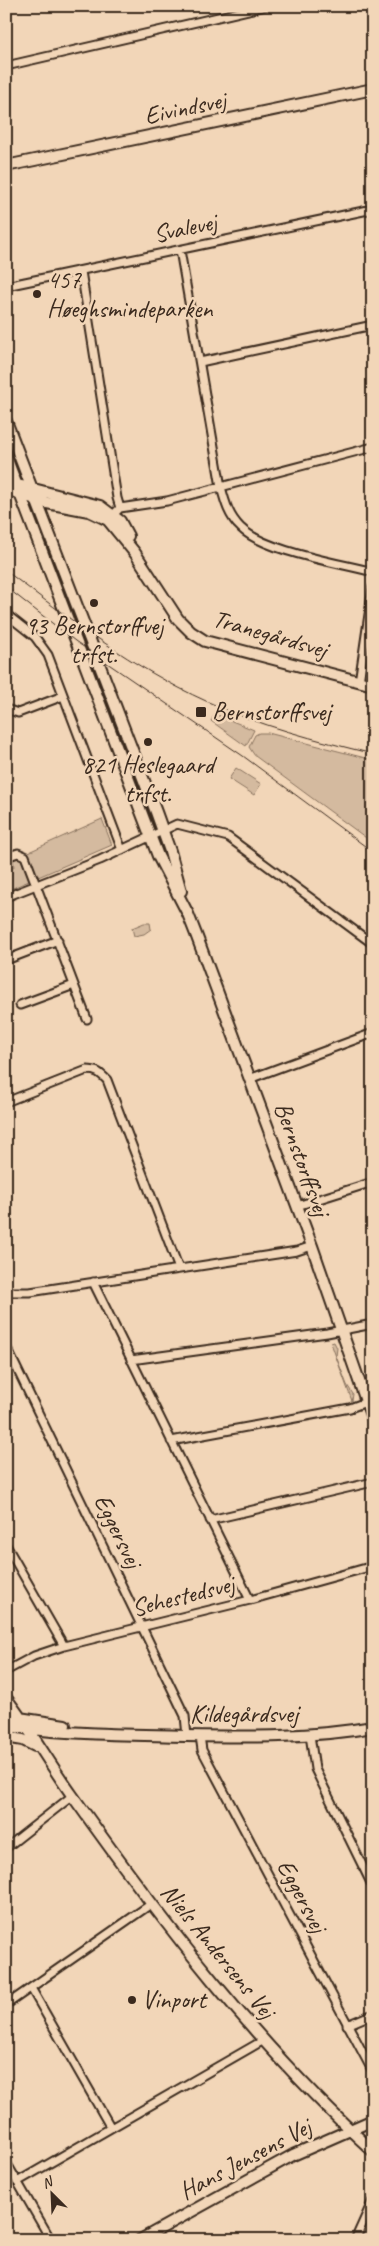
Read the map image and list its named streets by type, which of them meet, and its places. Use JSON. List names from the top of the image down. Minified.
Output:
{"streets":{"street":["Eivindsvej","Svalevej","Tranegårdsvej","Bernstorffsvej","Eggersvej","Sehestedsvej","Kildegårdsvej","Niels Andersens Vej","Hans Jensens Vej"]},"crossings":[["Tranegårdsvej","Bernstorffsvej"],["Eggersvej","Sehestedsvej"],["Eggersvej","Kildegårdsvej"],["Kildegårdsvej","Niels Andersens Vej"],["Niels Andersens Vej","Hans Jensens Vej"]],"places":{"other":["457 Høeghsmindeparken","93 Bernstorffvej trfst.","821 Heslegaard trfst.","Vinport"],"transit":["Bernstorffsvej"]},"north":"top left"}
